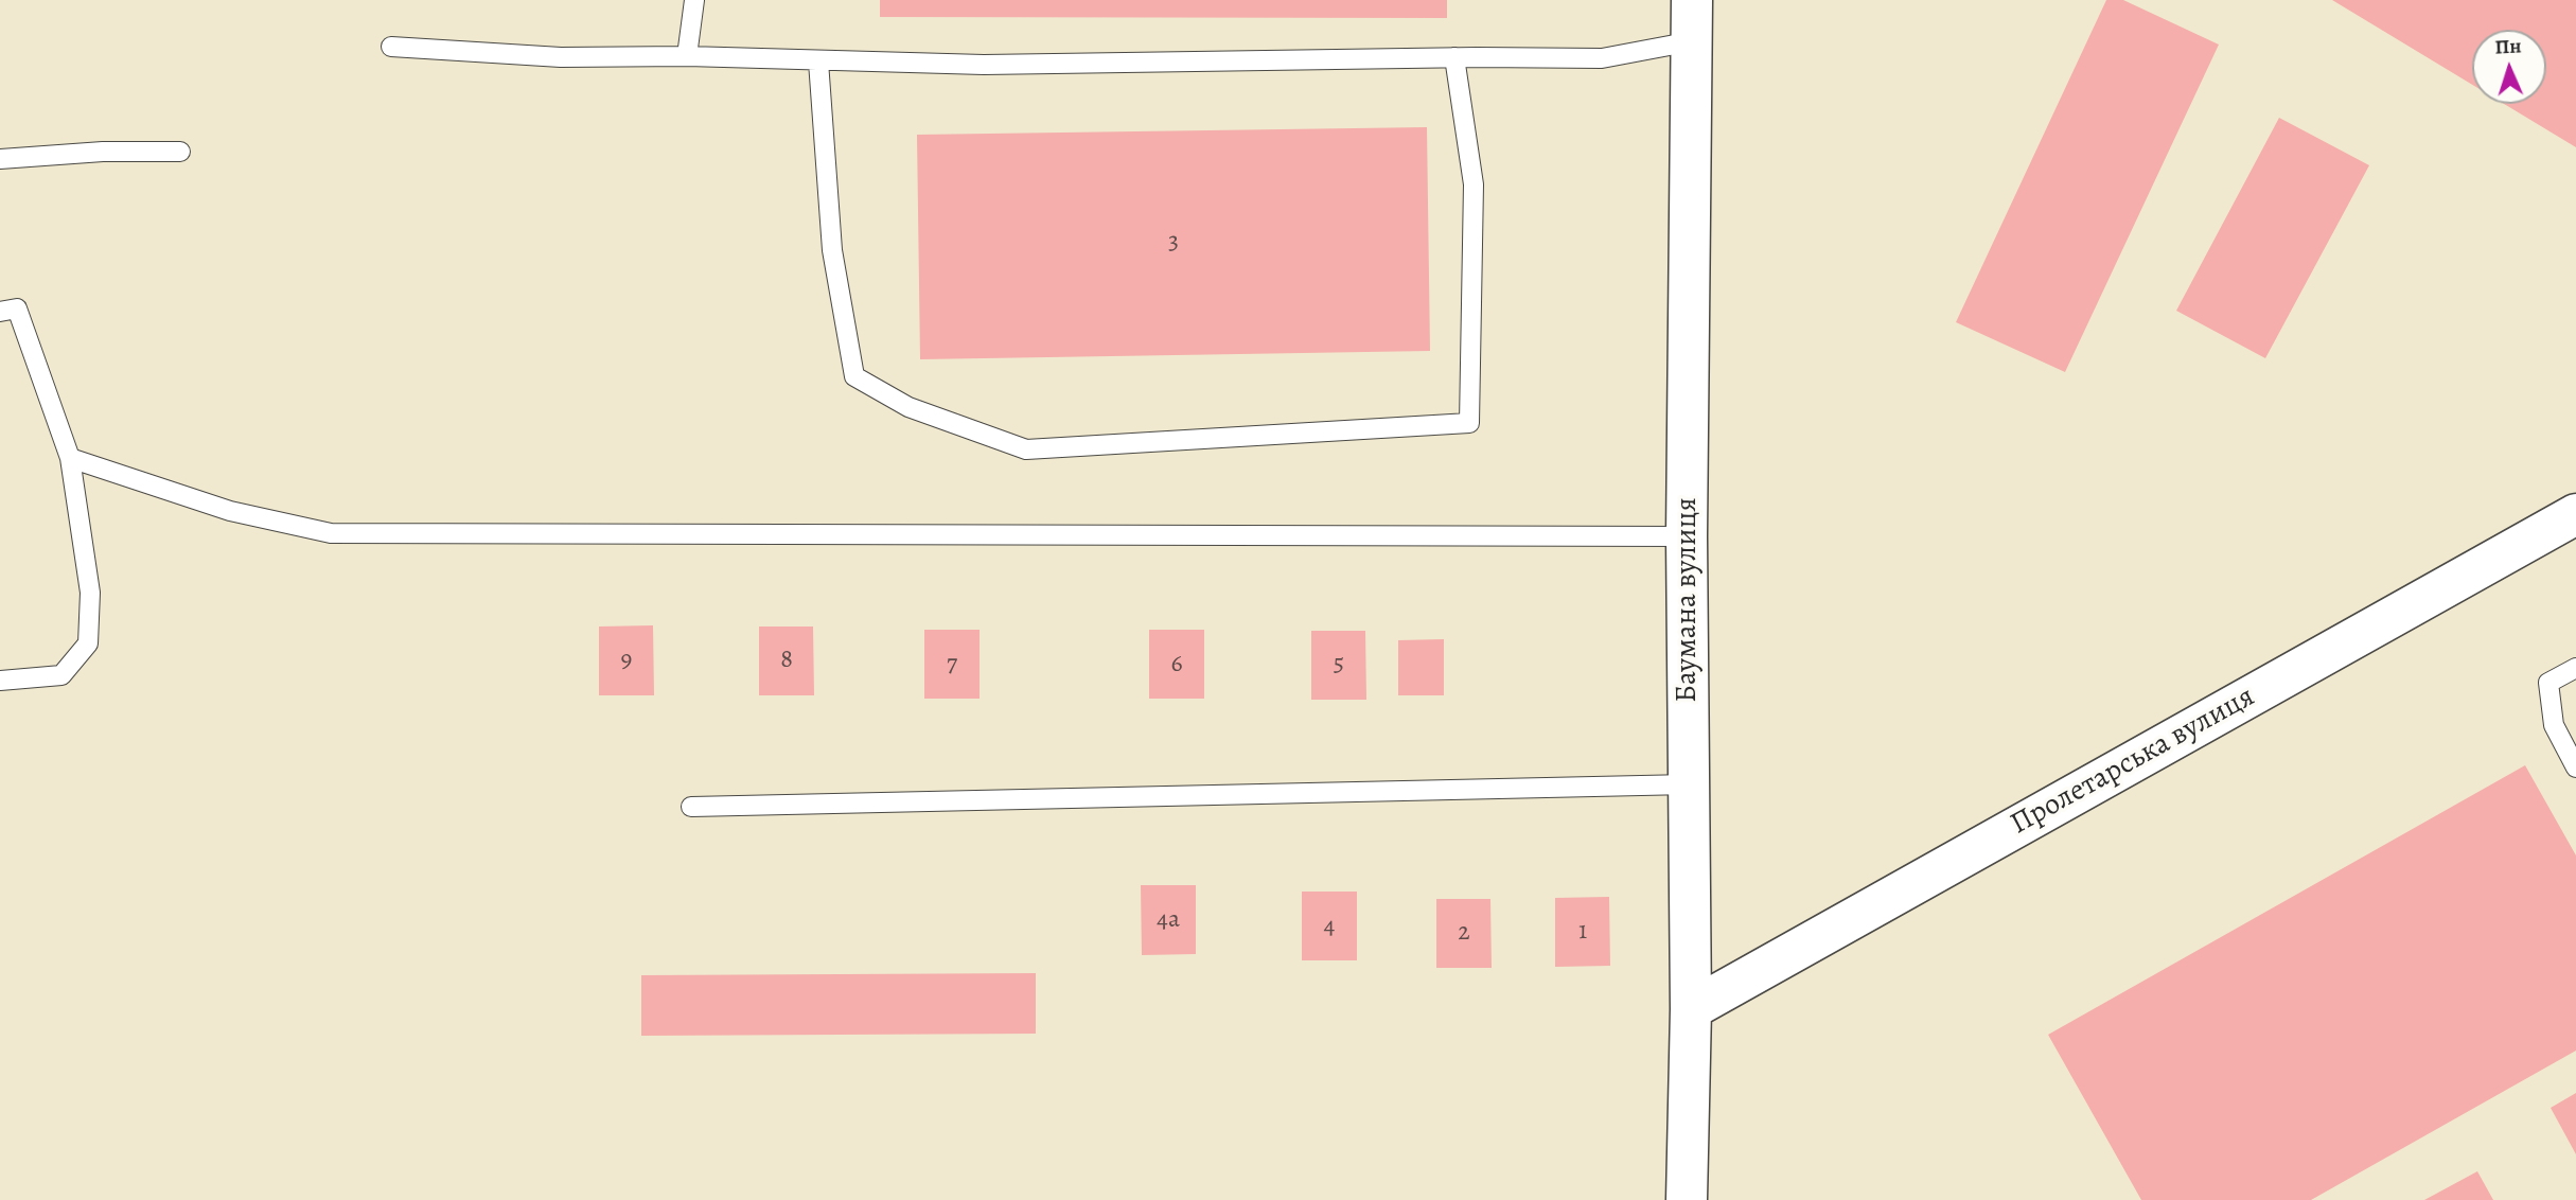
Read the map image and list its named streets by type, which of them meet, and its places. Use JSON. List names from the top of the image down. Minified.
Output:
{"streets":{"main road":["Баумана вулиця","Пролетарська вулиця"]},"crossings":[["Баумана вулиця","Пролетарська вулиця"]],"house_numbers":["3","9","8","7","6","5","4а","4","1","2"],"north":"top"}
